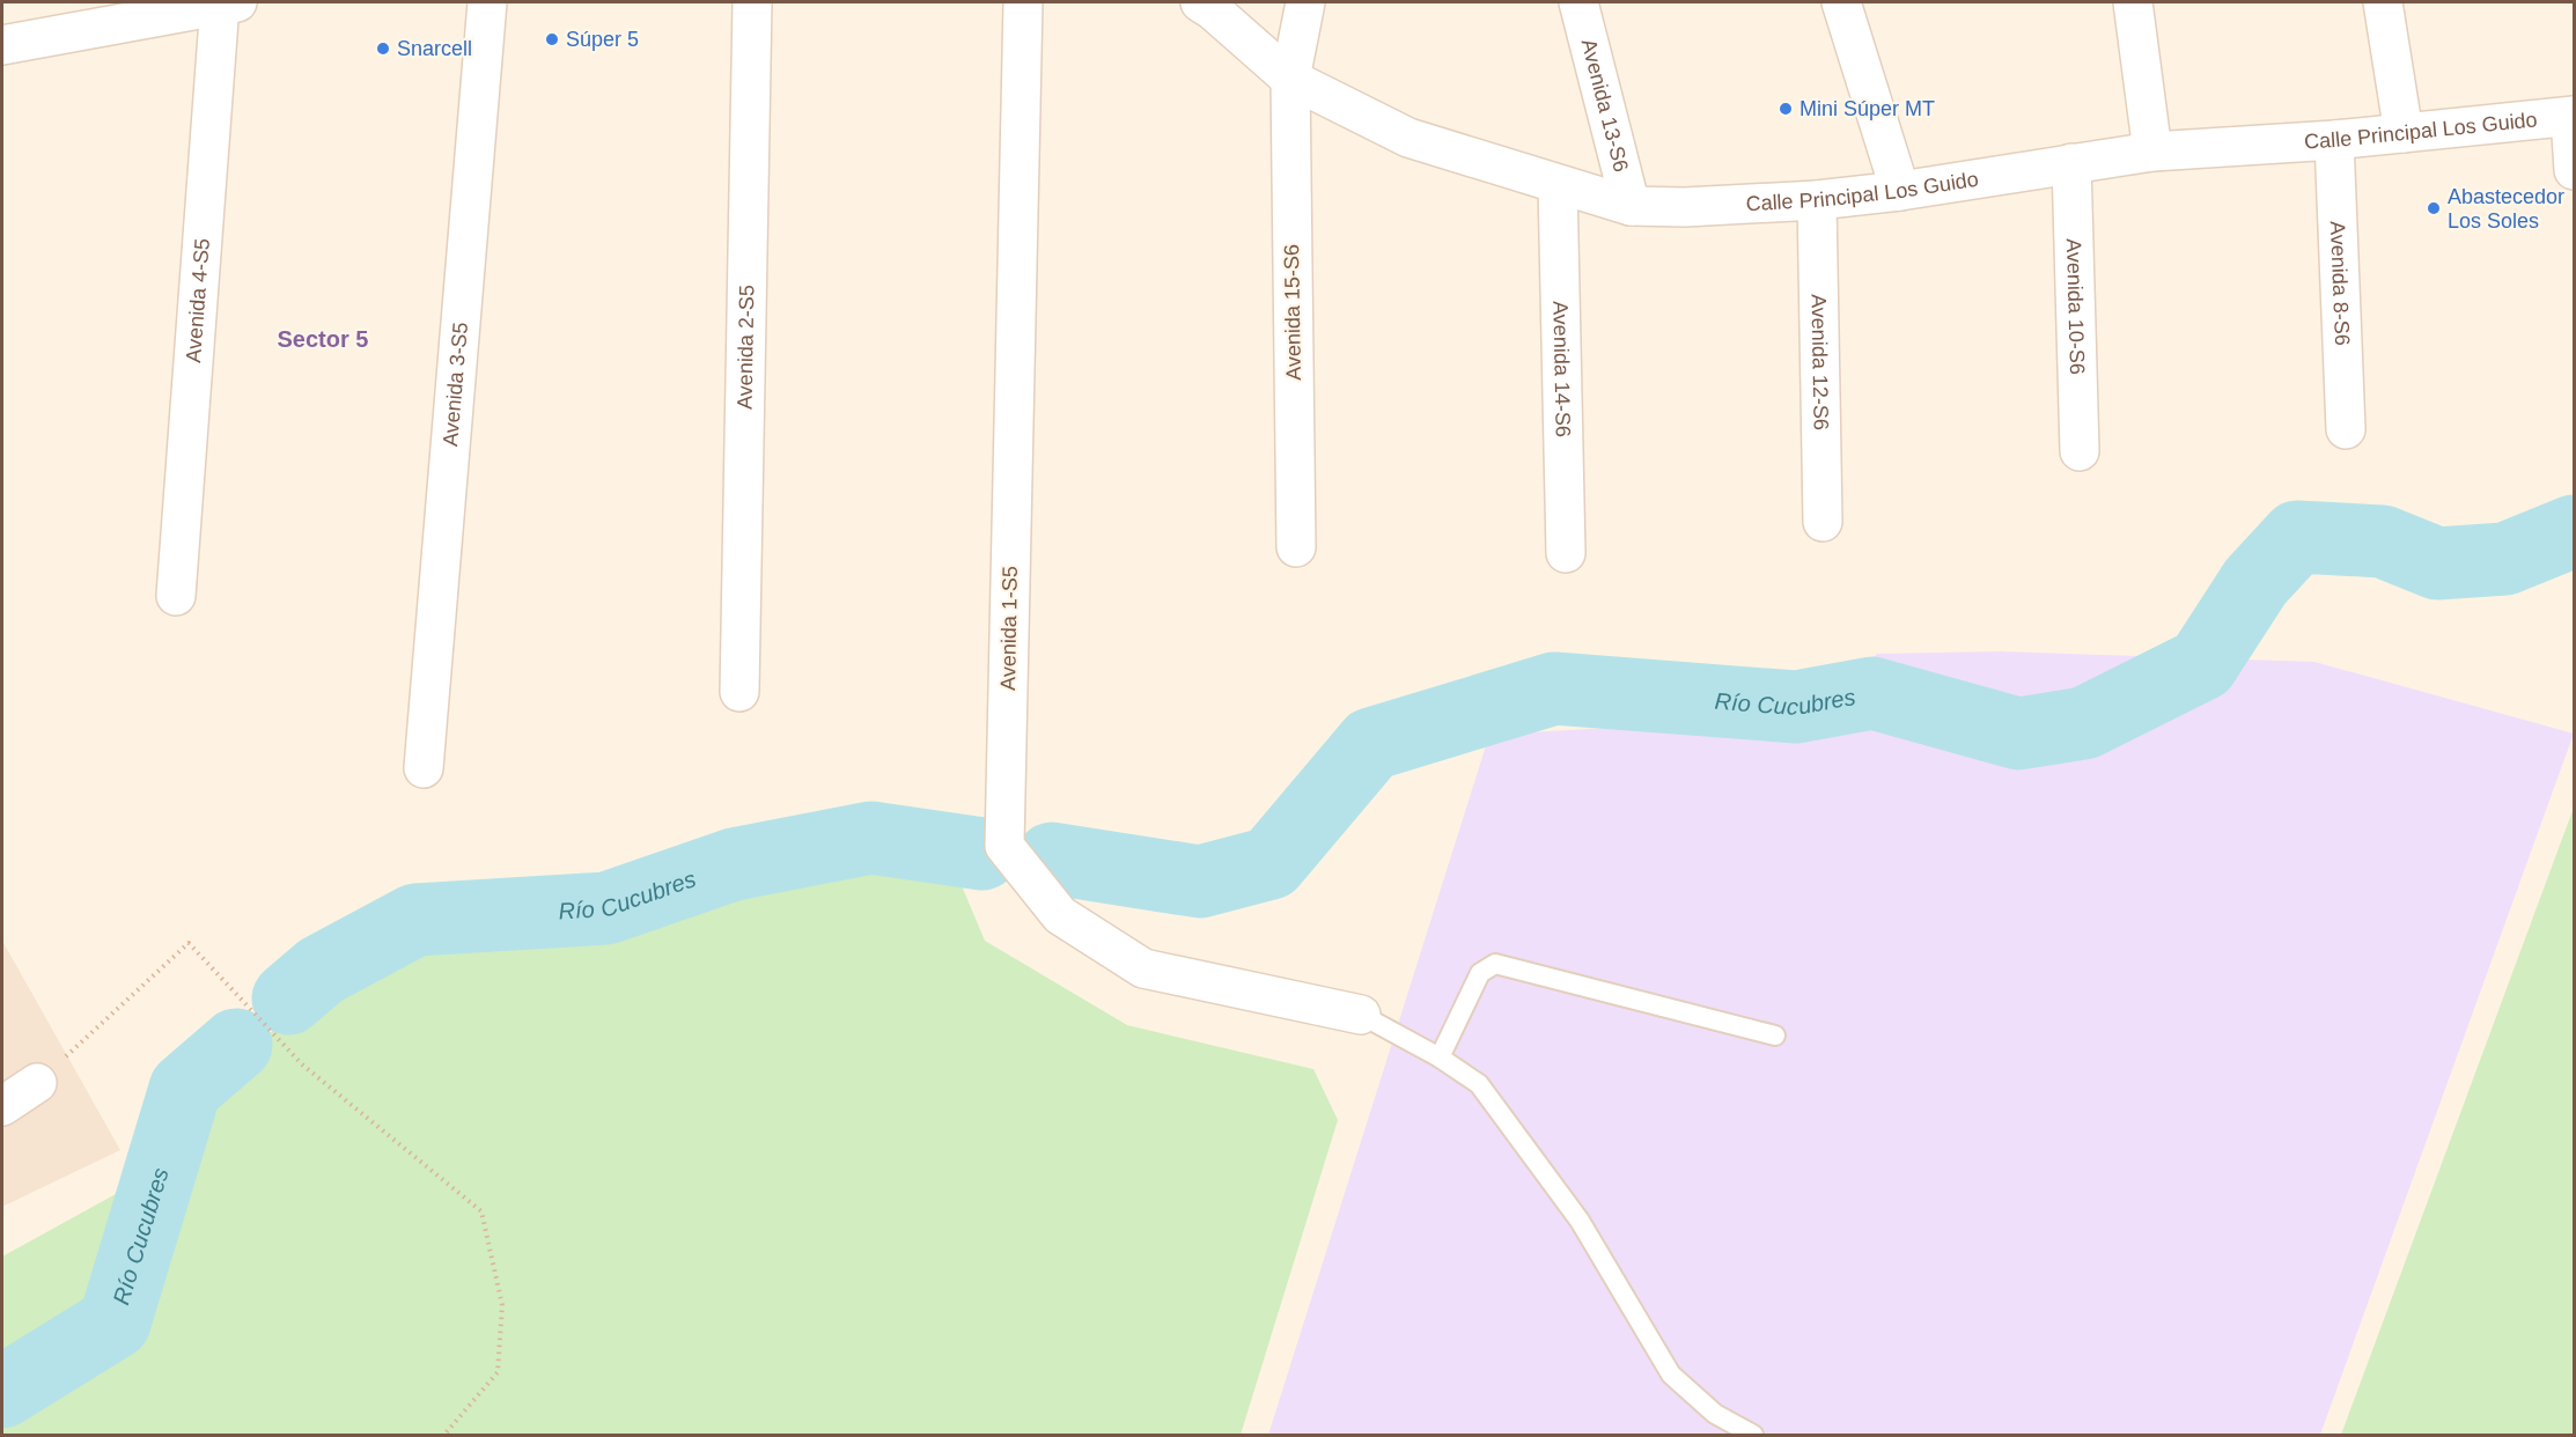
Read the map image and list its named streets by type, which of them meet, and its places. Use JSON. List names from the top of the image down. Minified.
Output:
{"streets":{"street":["Avenida 13-S6","Calle Principal Los Guido","Avenida 8-S6","Avenida 4-S5","Avenida 10-S6","Avenida 15-S6","Avenida 2-S5","Avenida 12-S6","Avenida 14-S6","Avenida 3-S5","Avenida 1-S5"]},"crossings":[["Avenida 13-S6","Calle Principal Los Guido"],["Calle Principal Los Guido","Avenida 8-S6"],["Calle Principal Los Guido","Avenida 10-S6"],["Calle Principal Los Guido","Avenida 15-S6"],["Calle Principal Los Guido","Avenida 12-S6"],["Calle Principal Los Guido","Avenida 14-S6"]],"districts":["Sector 5"],"water":["Río Cucubres"],"places":["Súper 5","Snarcell","Mini Súper MT","Abastecedor Los Soles"]}
